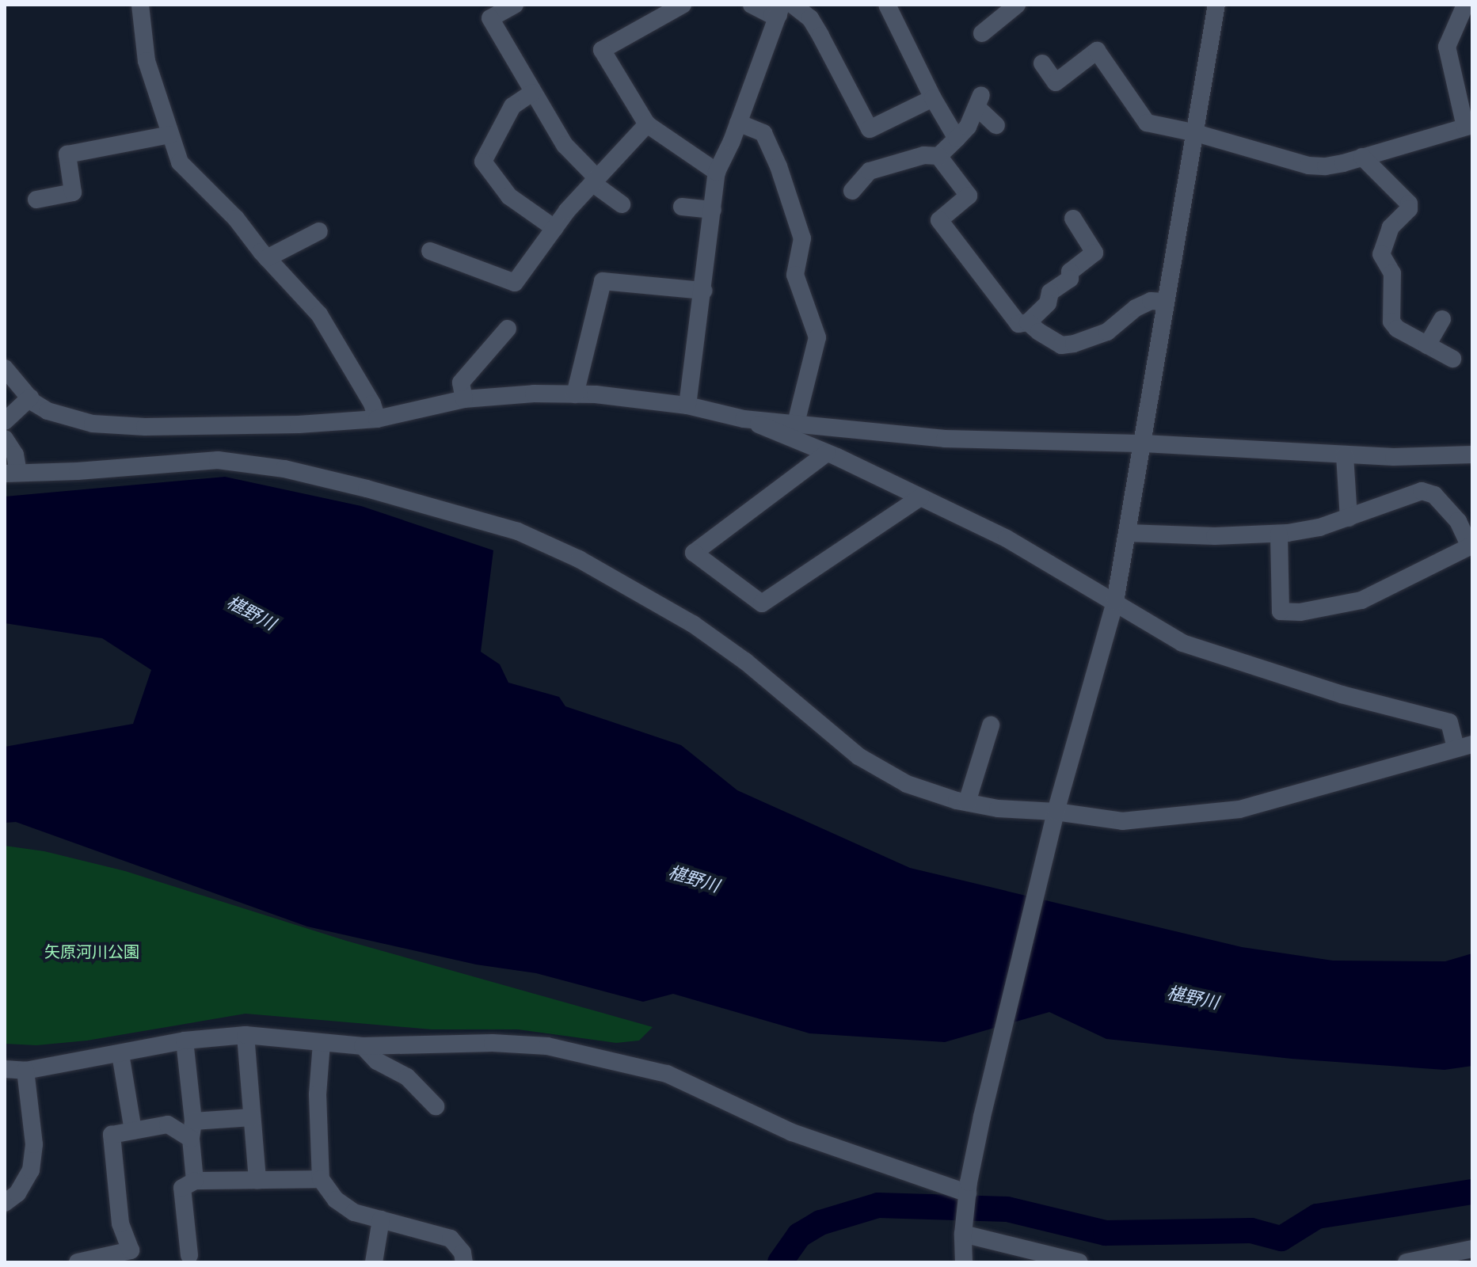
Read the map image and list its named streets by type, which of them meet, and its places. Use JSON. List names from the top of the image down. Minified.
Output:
{"water":["椹野川"],"parks":["矢原河川公園"]}
